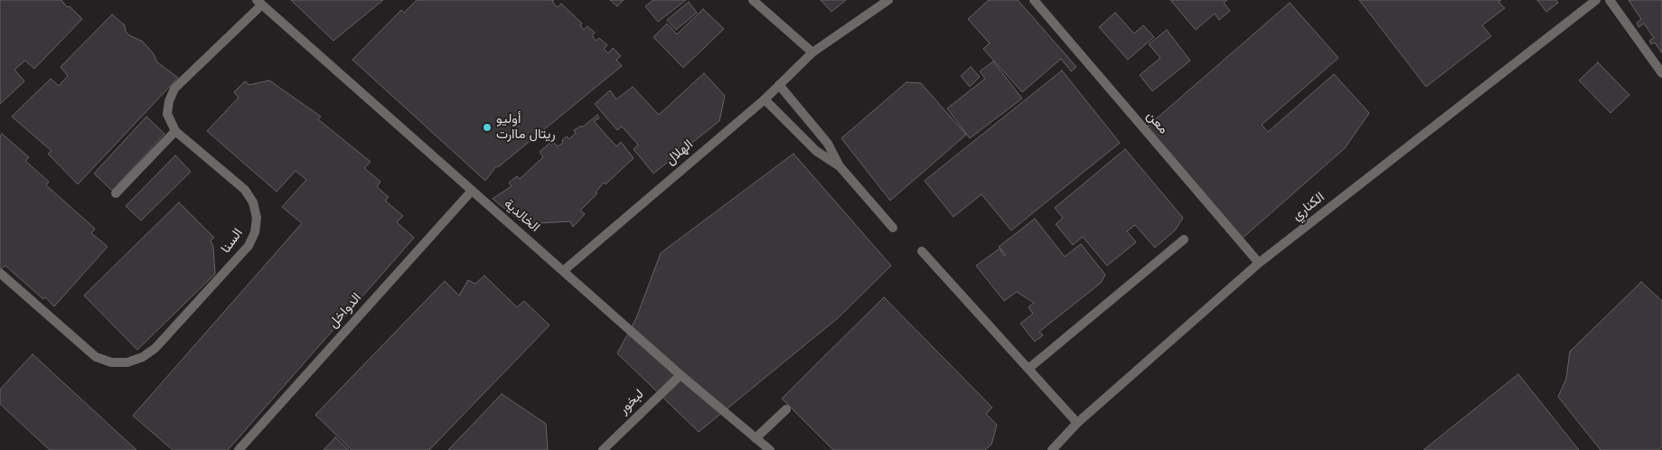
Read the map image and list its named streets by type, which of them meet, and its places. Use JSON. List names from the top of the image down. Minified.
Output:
{"streets":{"street":["معن","الهلال","الكناري","الخالدية","السنا","الدواخل","لبخور"]},"crossings":[["معن","الكناري"],["الهلال","الخالدية"],["الخالدية","السنا"],["الخالدية","الدواخل"],["الخالدية","لبخور"]],"places":["أوليو ريتال ماارت"]}
